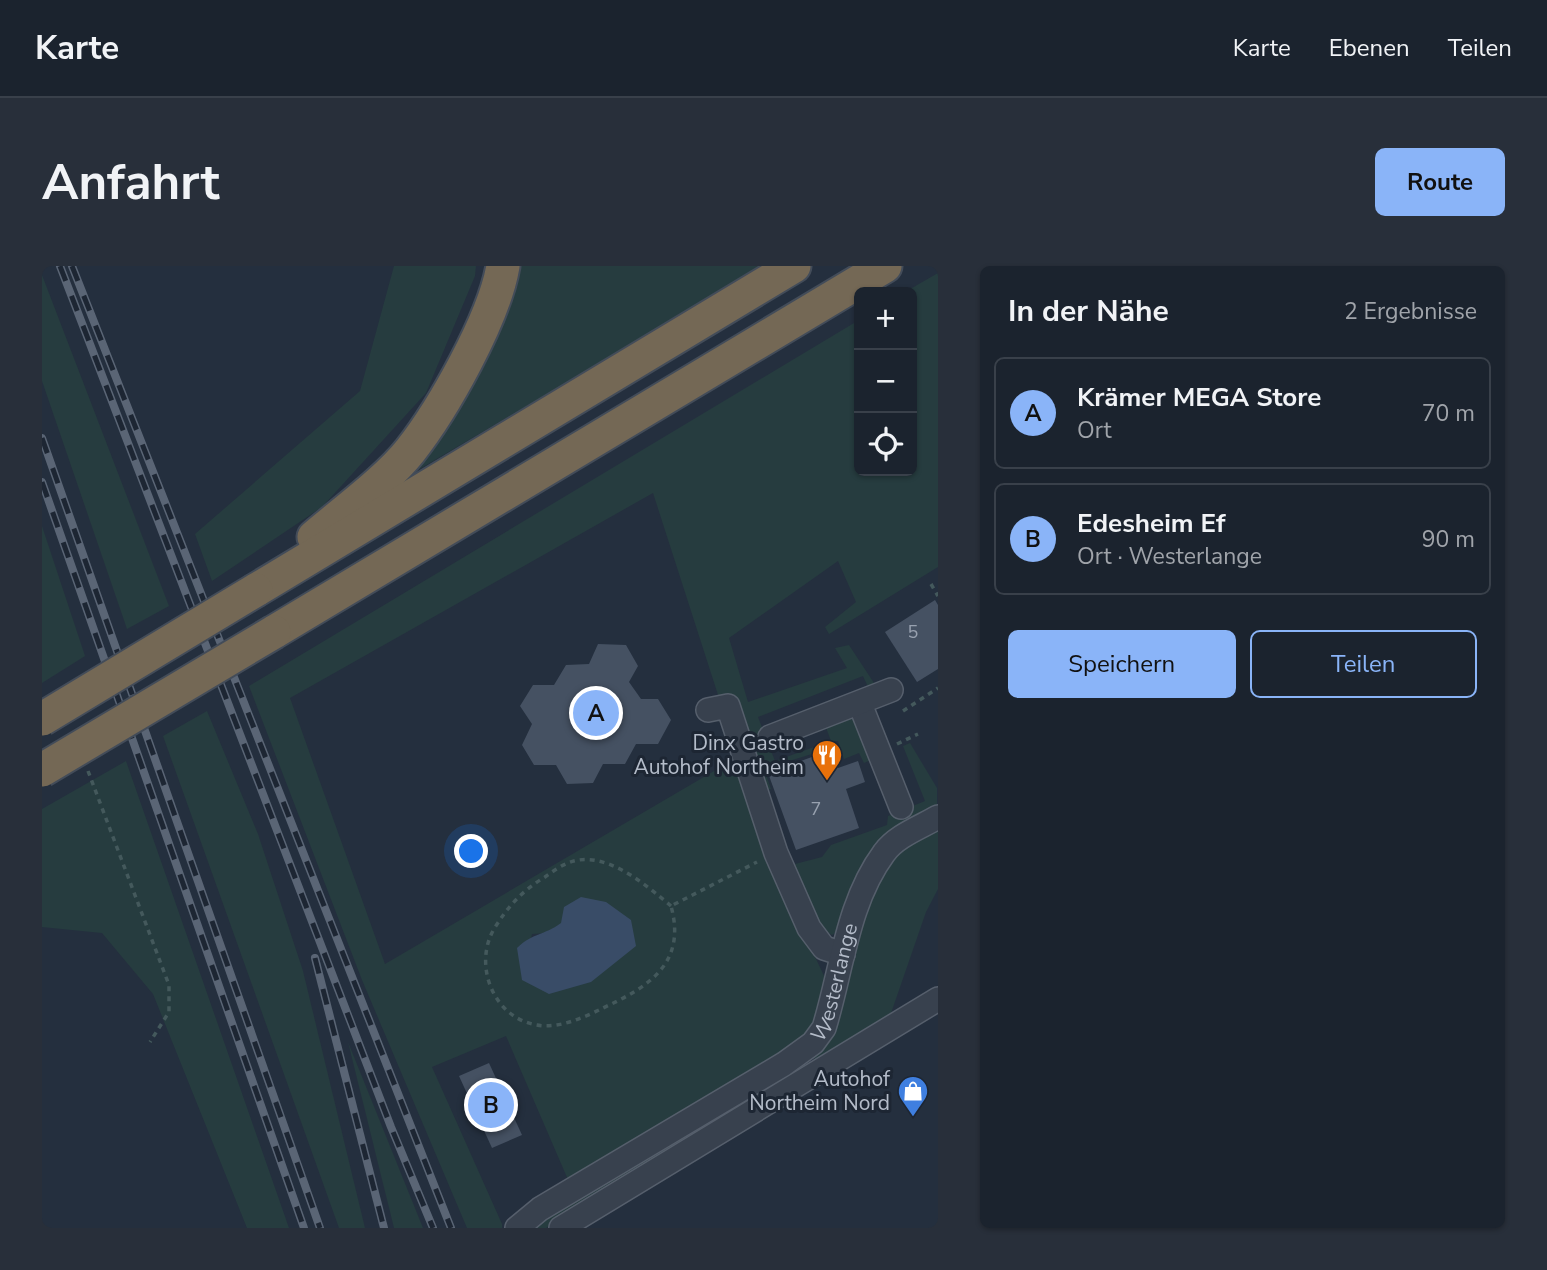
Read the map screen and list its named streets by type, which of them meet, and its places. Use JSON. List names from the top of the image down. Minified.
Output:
{"streets":{"street":["Westerlange"]},"places":{"restaurant":["Dinx Gastro Autohof Northeim"],"shop":["Autohof Northeim Nord"]},"house_numbers":["5","7"],"page":{"header":"Karte","nav":["Karte","Ebenen","Teilen"],"buttons":["Route",["Speichern","Teilen"]],"title":"Anfahrt","heading":["In der Nähe","2 Ergebnisse"],"map_buttons":["+","−"],"list":[{"mark":"A","name":"Krämer MEGA Store","note":"Ort","value":"70 m"},{"mark":"B","name":"Edesheim Ef","note":"Ort · Westerlange","value":"90 m"}],"pins":["A","B"]}}
